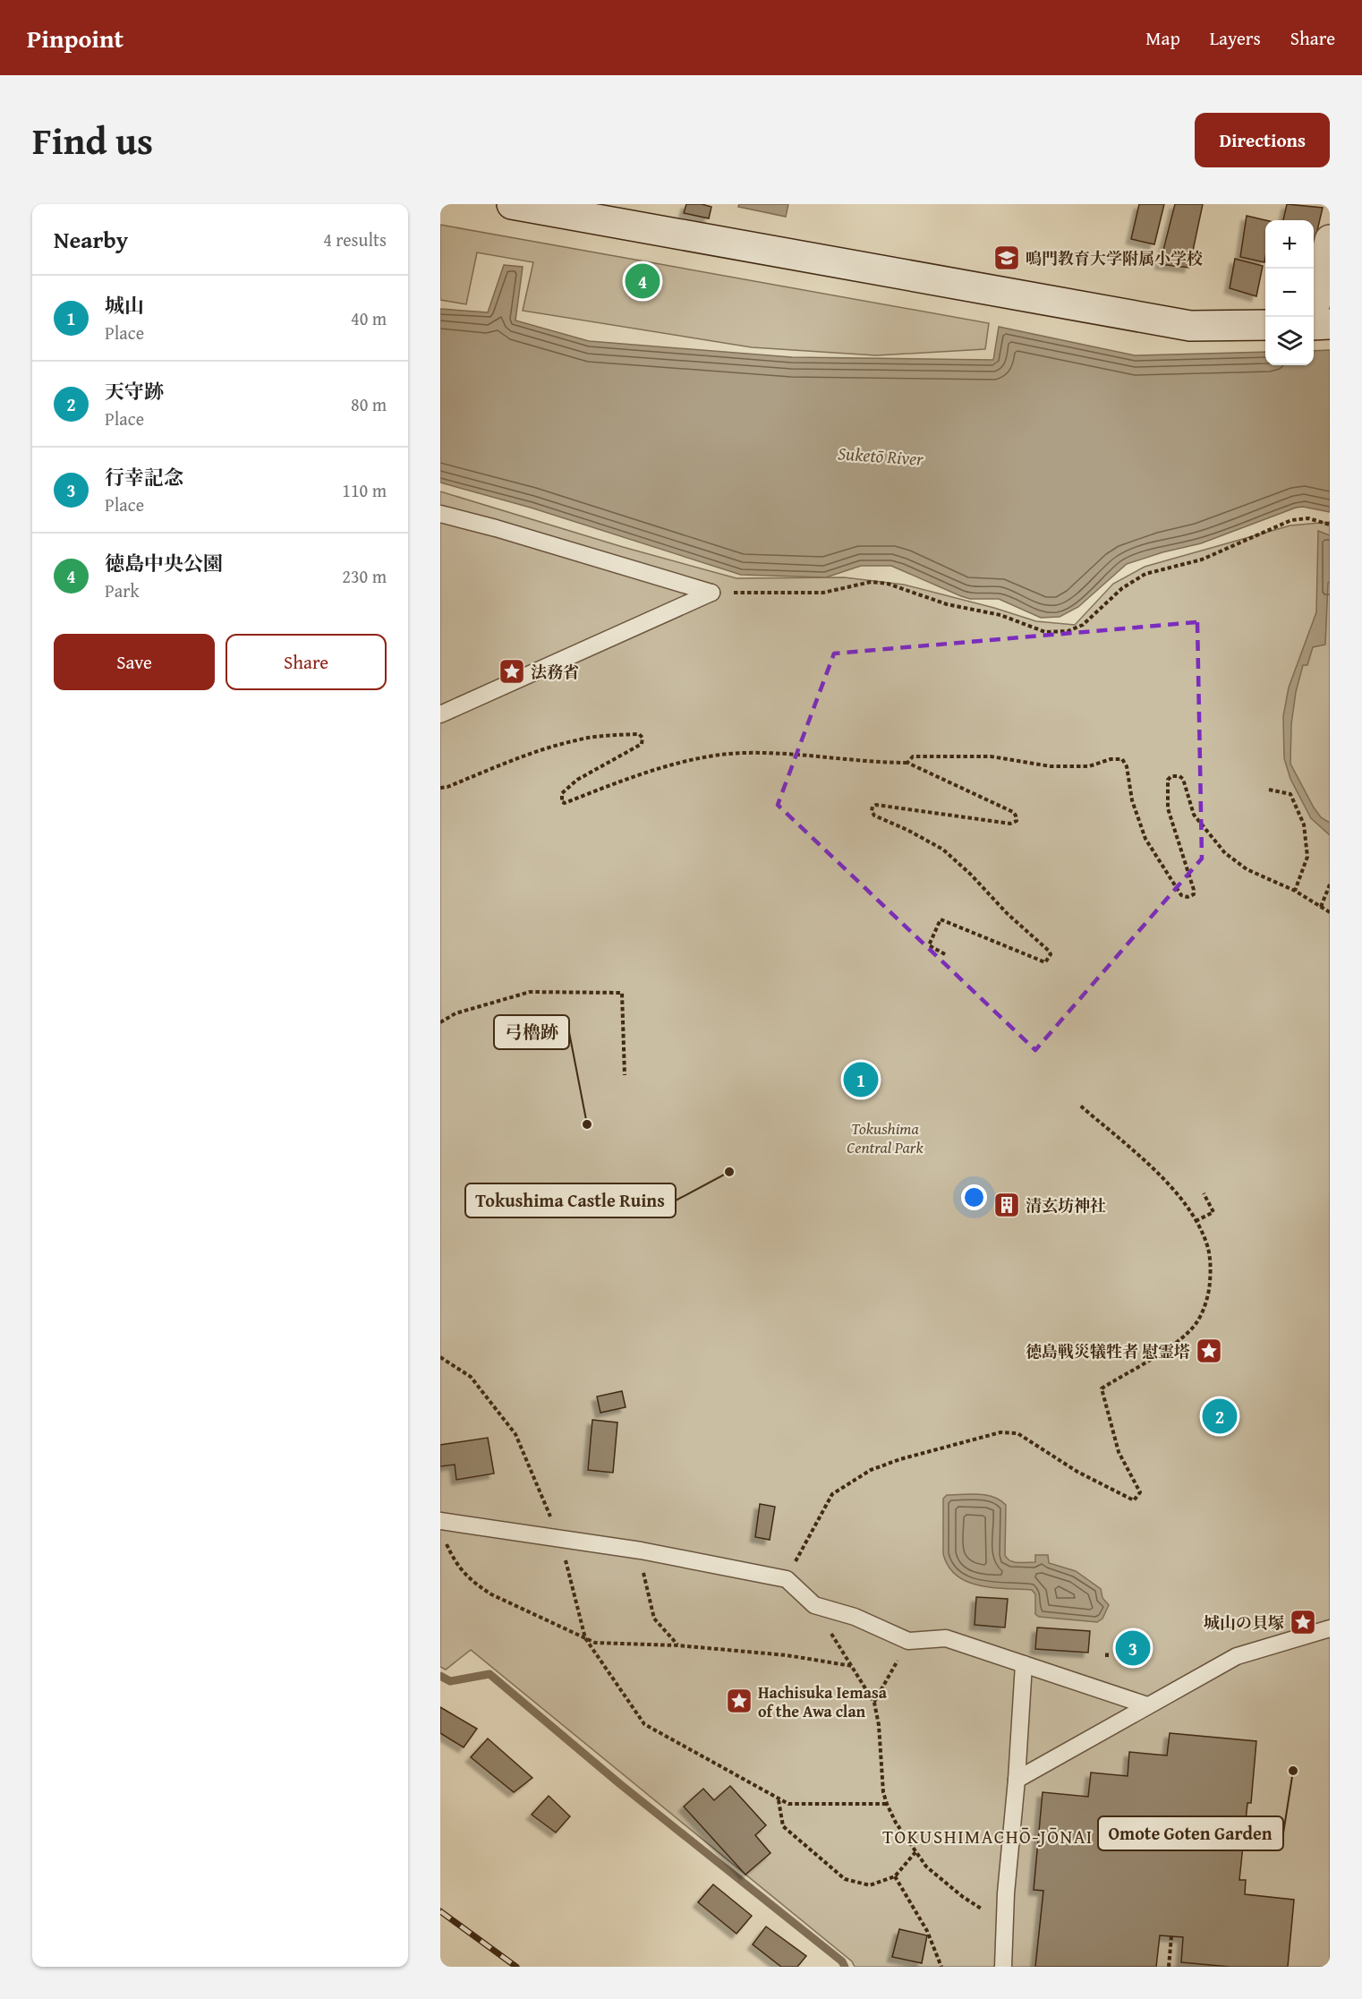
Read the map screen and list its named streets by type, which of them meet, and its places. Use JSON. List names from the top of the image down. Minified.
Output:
{"districts":["TOKUSHIMACHŌ-JŌNAI"],"water":["Suketō River"],"parks":["Tokushima Central Park"],"places":{"school or university":["鳴門教育大学附属小学校"],"place":["法務省","徳島戦災犠牲者 慰霊塔","城山の貝塚","Hachisuka Iemasa of the Awa clan"],"other":["弓櫓跡","Tokushima Castle Ruins","Omote Goten Garden"],"building":["清玄坊神社"]},"page":{"header":"Pinpoint","nav":["Map","Layers","Share"],"title":"Find us","buttons":["Directions",["Save","Share"]],"heading":["Nearby","4 results"],"map_buttons":["+","−"],"pins":["4","1","2","3"],"list":[{"mark":"1","name":"城山","note":"Place","value":"40 m"},{"mark":"2","name":"天守跡","note":"Place","value":"80 m"},{"mark":"3","name":"行幸記念","note":"Place","value":"110 m"},{"mark":"4","name":"徳島中央公園","note":"Park","value":"230 m"}]}}
